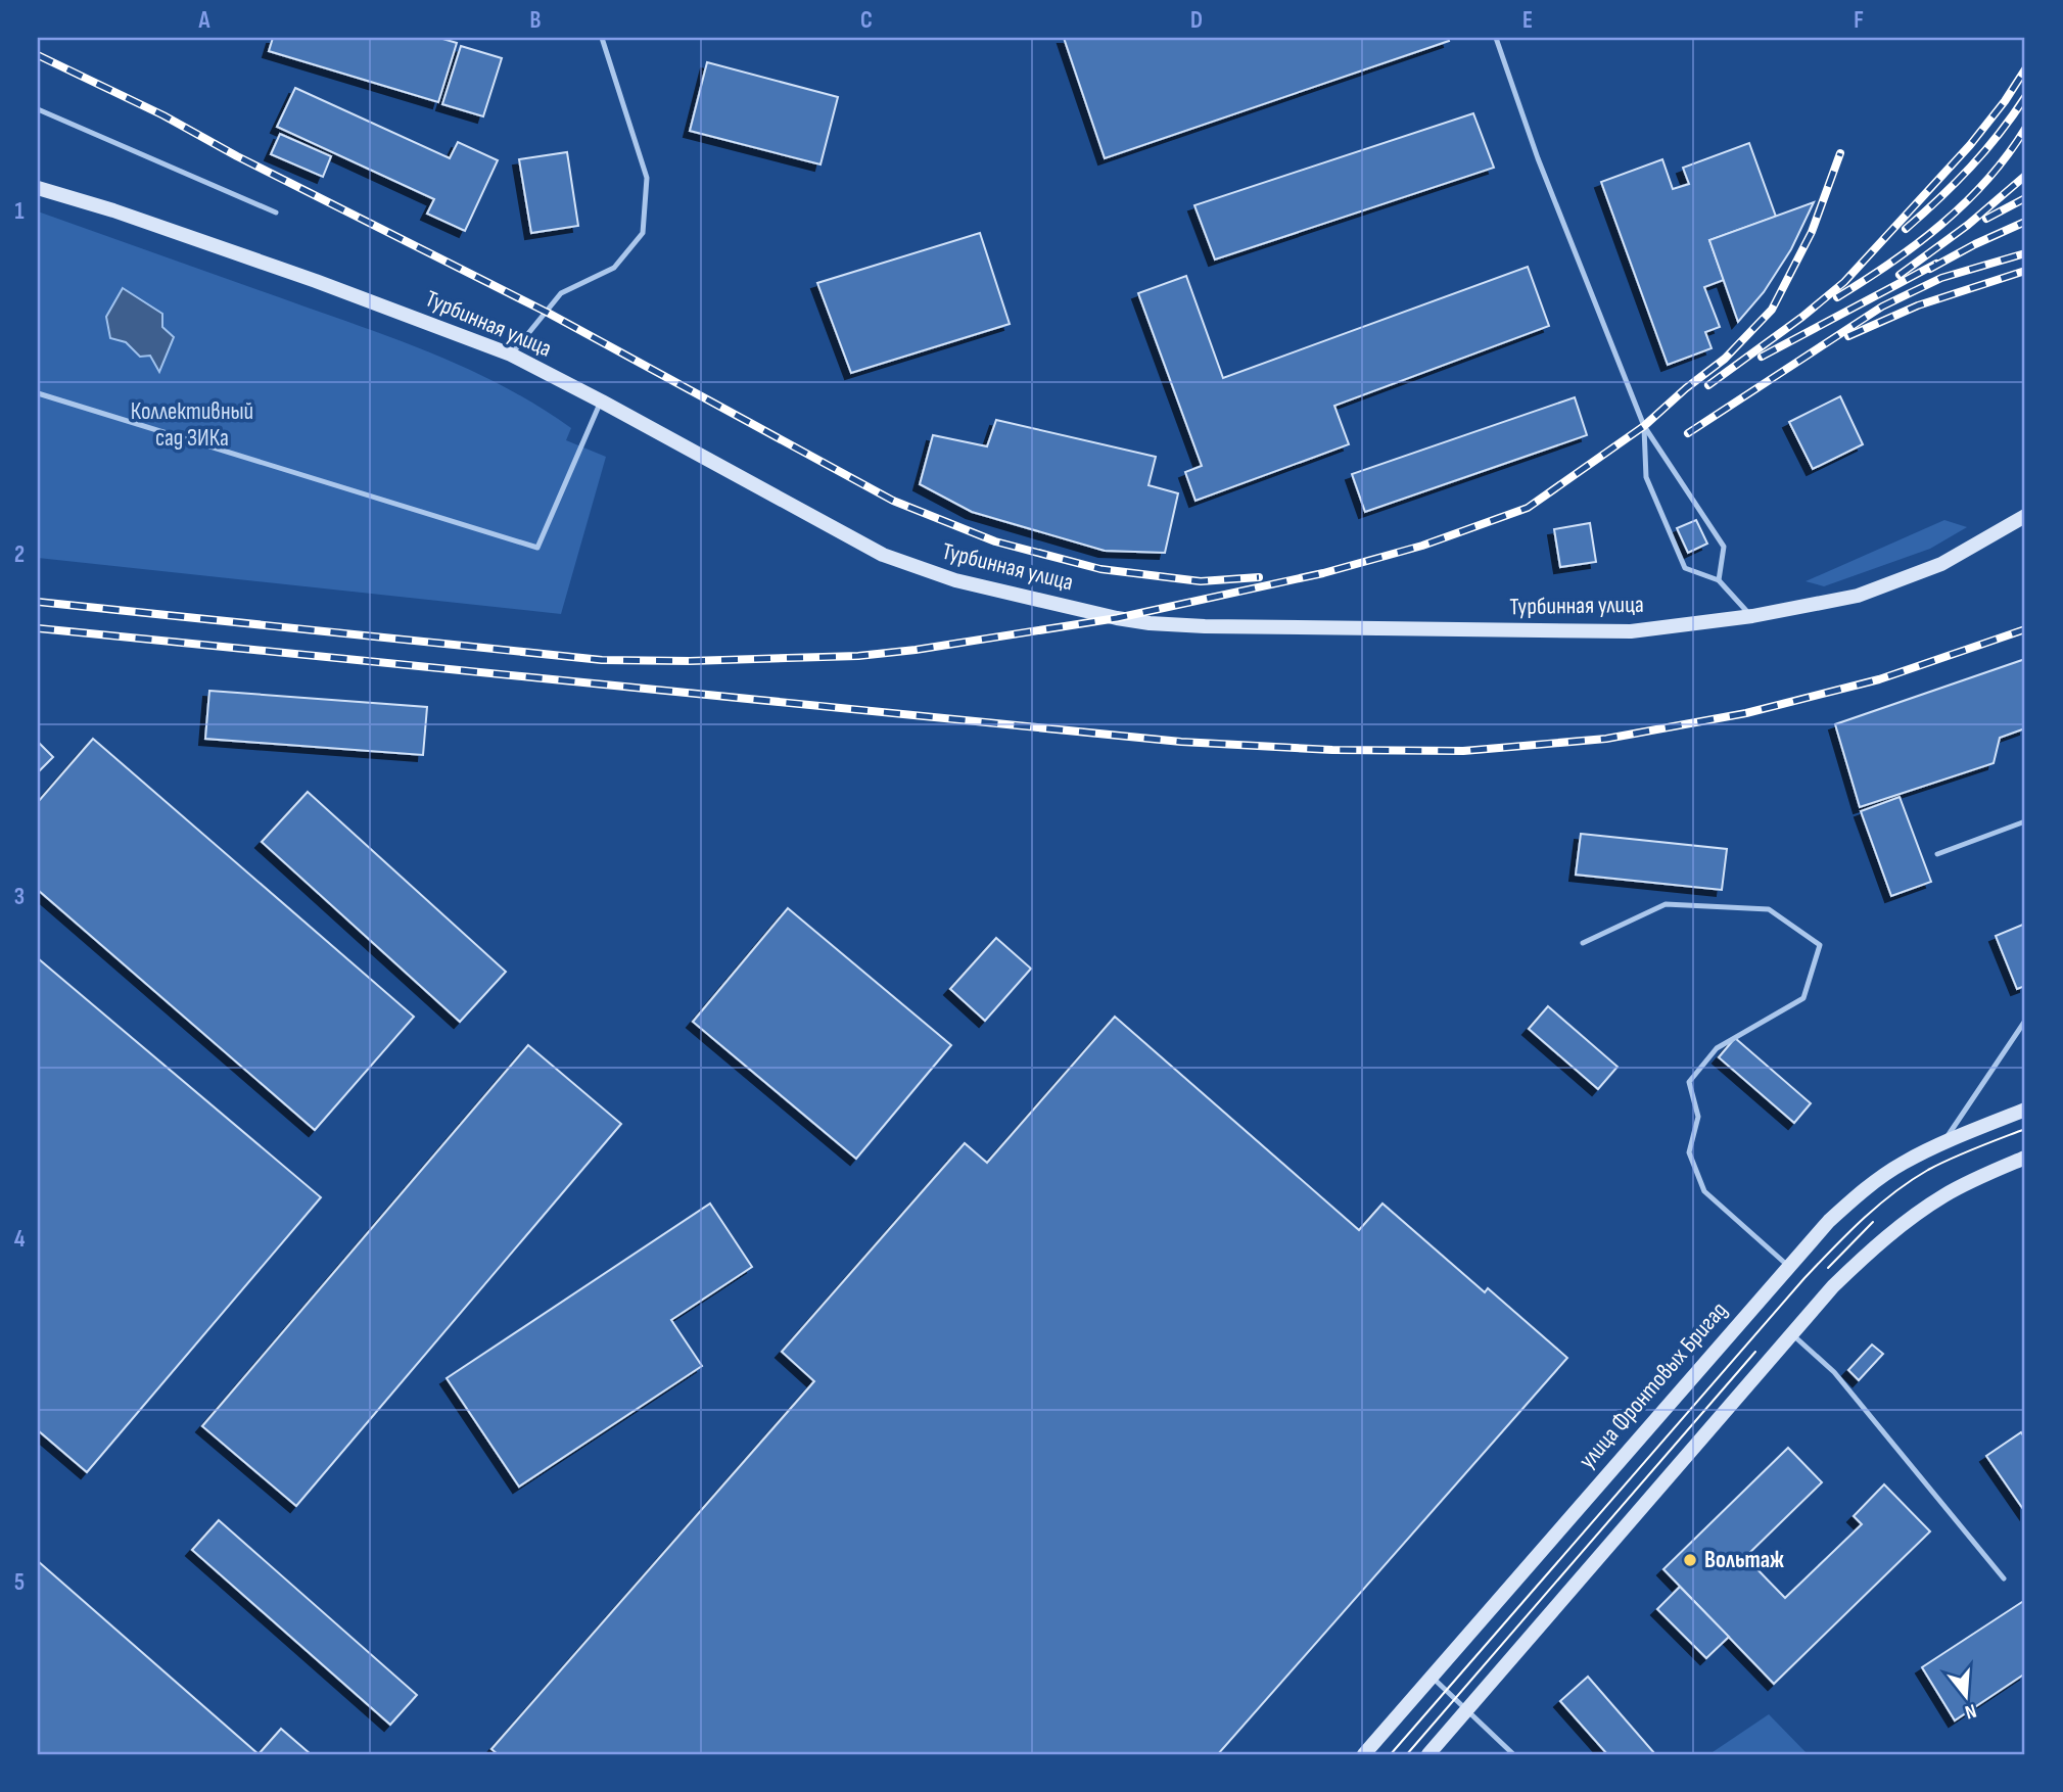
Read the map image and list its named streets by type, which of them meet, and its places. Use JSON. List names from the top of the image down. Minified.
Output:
{"streets":{"main road":["Турбинная улица","улица Фронтовых Бригад"]},"parks":["Коллективный сад ЗИКа"],"places":["Вольтаж"],"north":"bottom","grid":{"columns":["A","B","C","D","E","F"],"rows":["1","2","3","4","5"]}}
